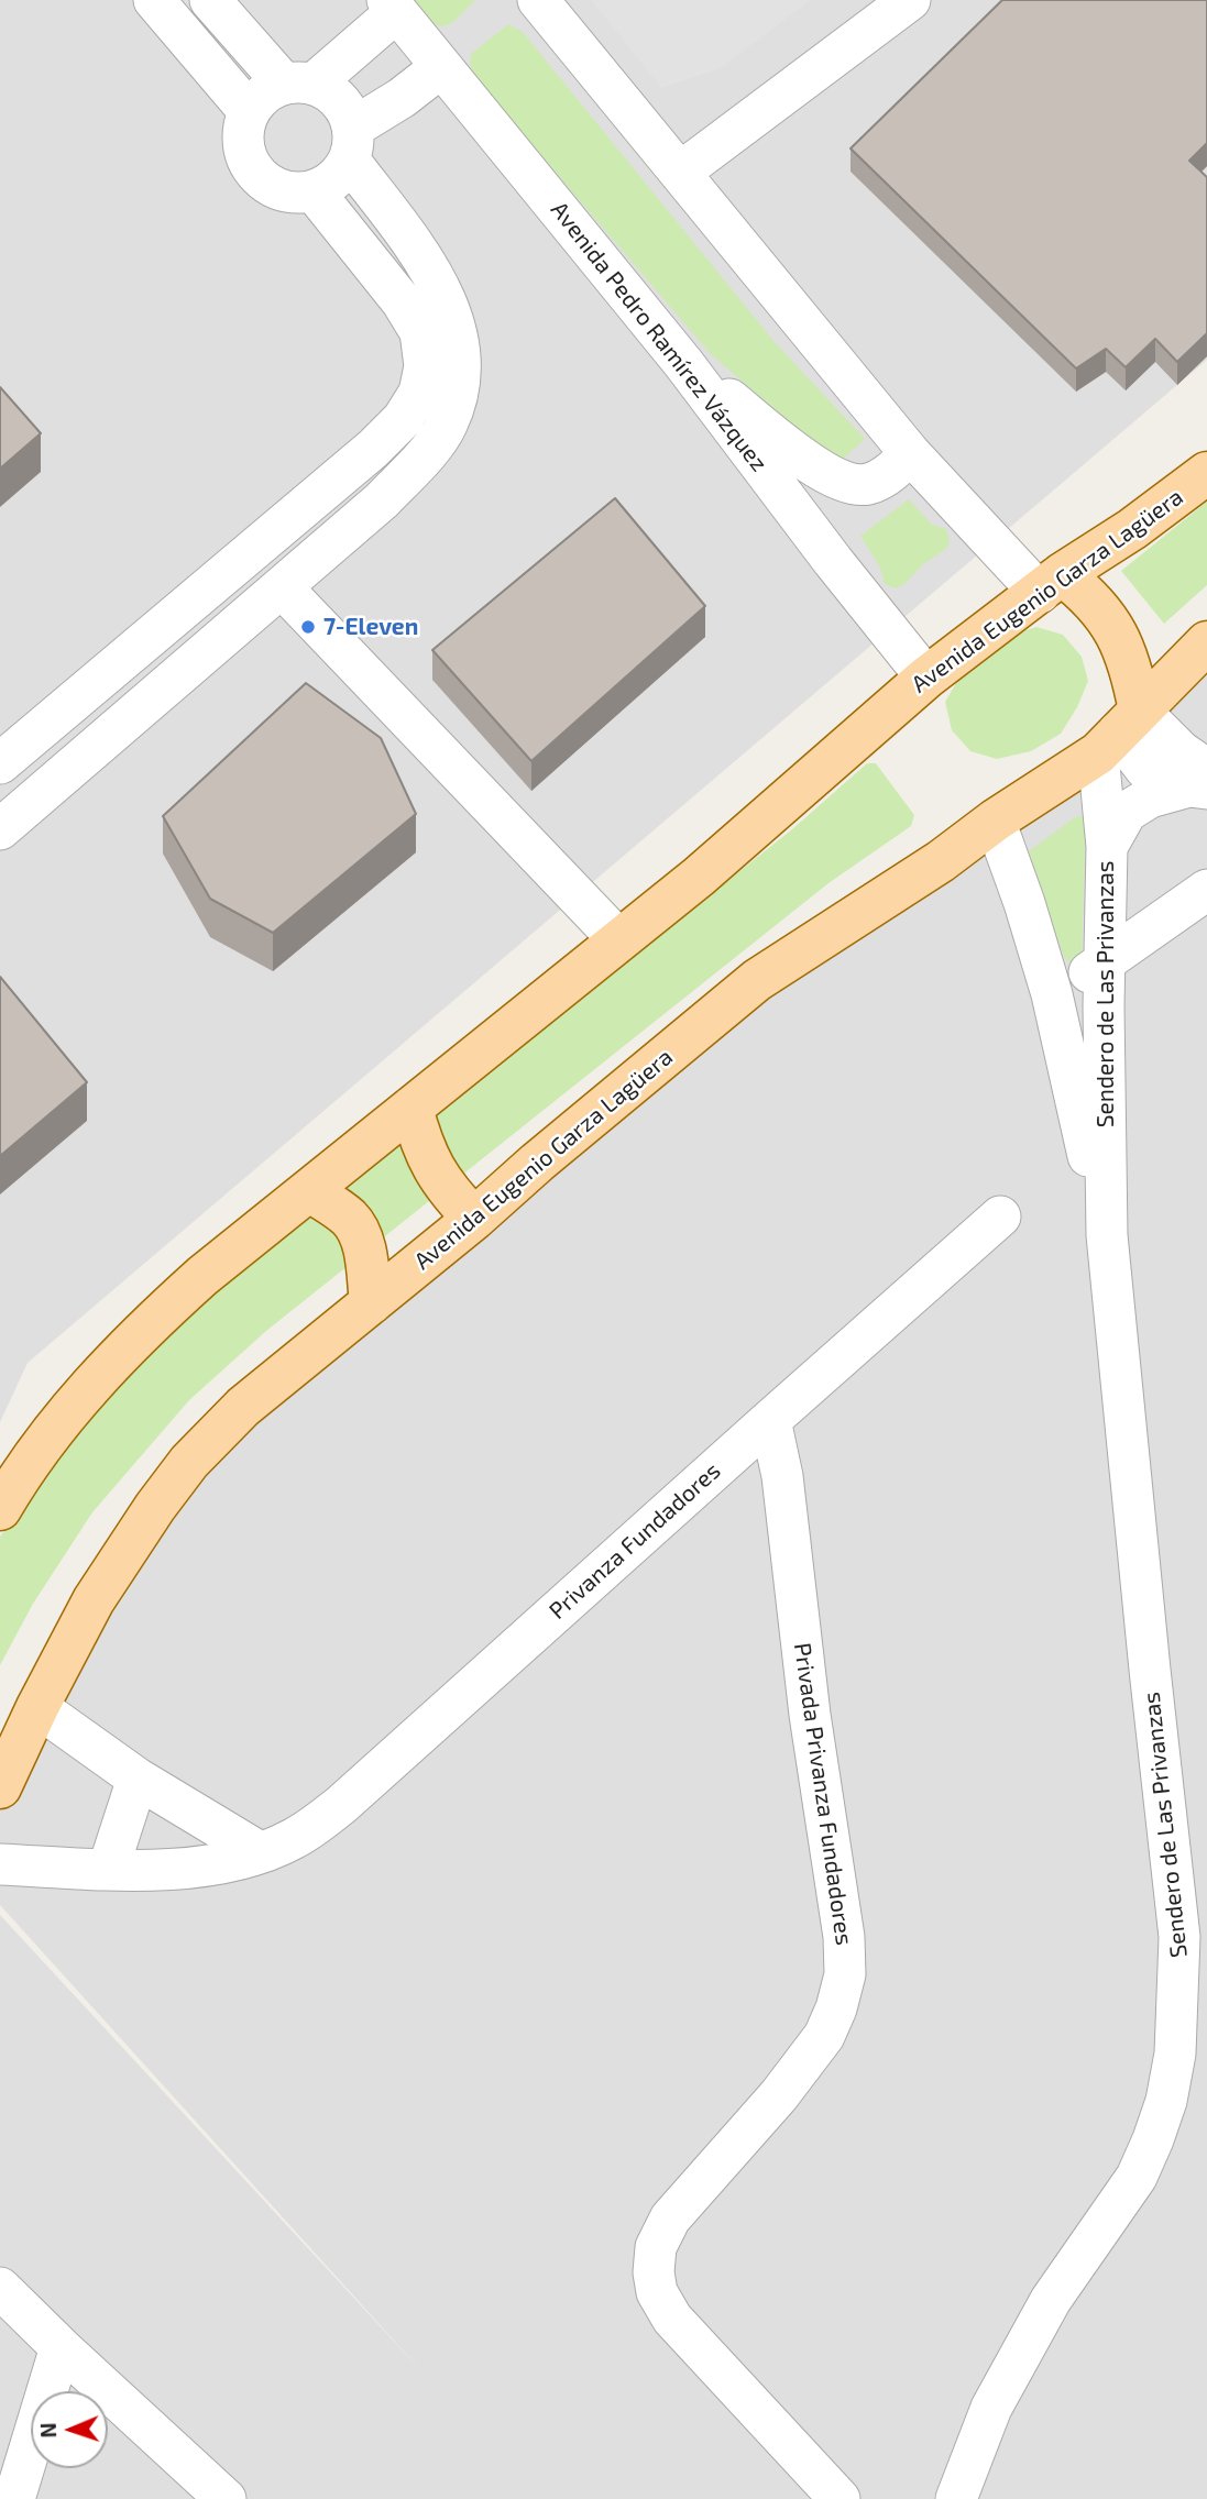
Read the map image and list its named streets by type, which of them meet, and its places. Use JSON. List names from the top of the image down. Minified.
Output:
{"streets":{"main road":["Avenida Eugenio Garza Lagüera"],"street":["Avenida Pedro Ramírez Vázquez","Sendero de Las Privanzas","Privanza Fundadores","Privada Privanza Fundadores"]},"crossings":[["Avenida Pedro Ramírez Vázquez","Avenida Eugenio Garza Lagüera"],["Avenida Eugenio Garza Lagüera","Sendero de Las Privanzas"],["Privanza Fundadores","Privada Privanza Fundadores"]],"places":["7-Eleven"],"north":"left"}
